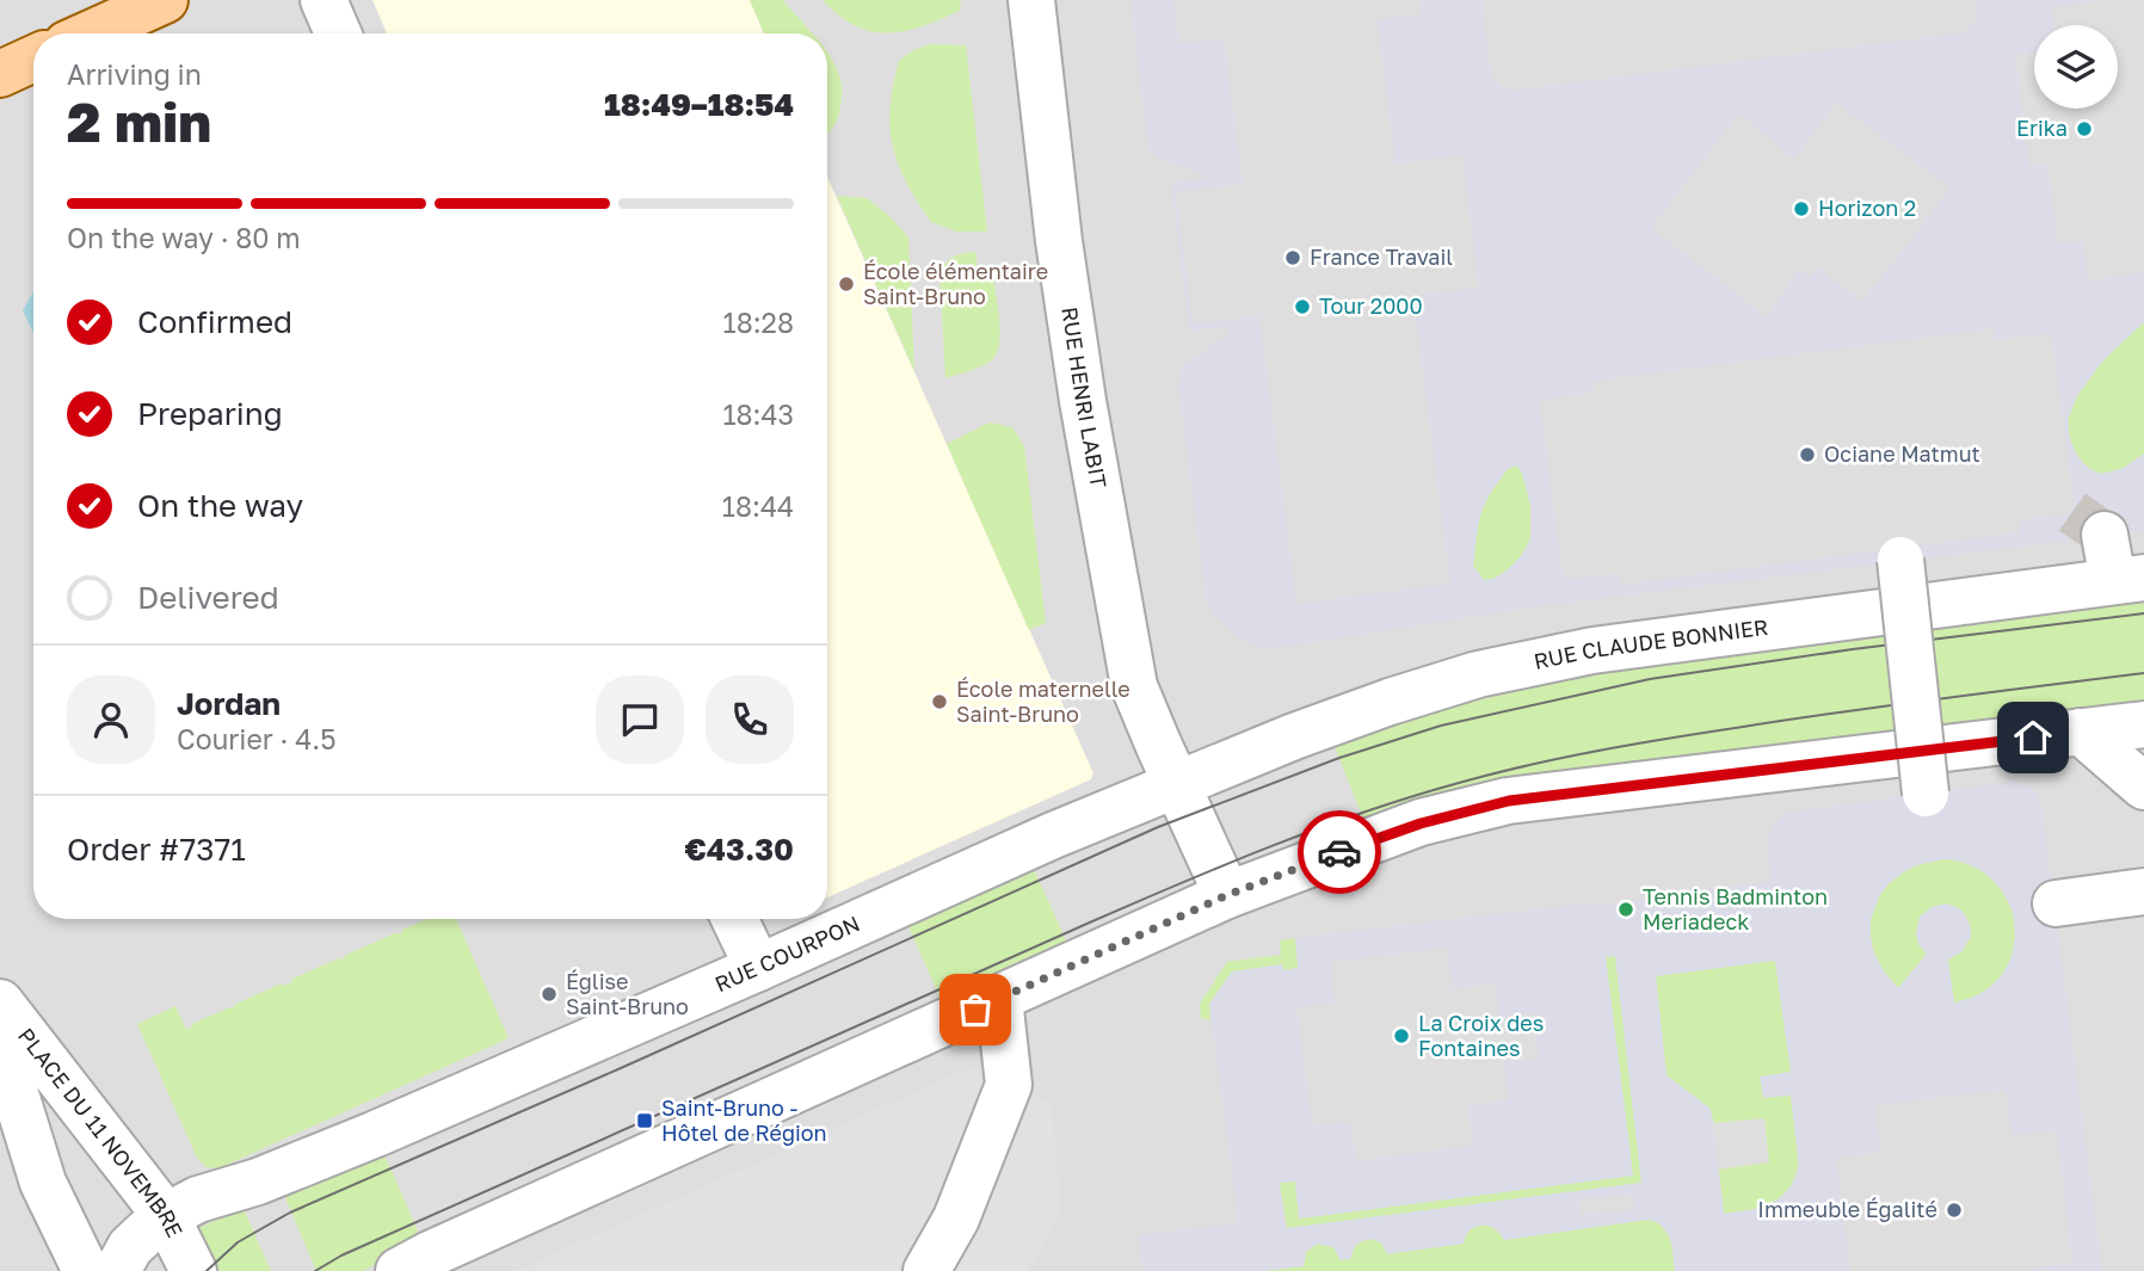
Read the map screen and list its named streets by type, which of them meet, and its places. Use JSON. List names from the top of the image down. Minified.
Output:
{"streets":{"street":["RUE HENRI LABIT","RUE CLAUDE BONNIER","RUE COURPON","PLACE DU 11 NOVEMBRE"]},"crossings":[["RUE HENRI LABIT","RUE CLAUDE BONNIER"],["RUE HENRI LABIT","RUE COURPON"],["RUE CLAUDE BONNIER","RUE COURPON"],["RUE COURPON","PLACE DU 11 NOVEMBRE"]],"places":{"other":["Erika","Horizon 2","France Travail","École élémentaire Saint-Bruno","Tour 2000","Ociane Matmut","École maternelle Saint-Bruno","Tennis Badminton Meriadeck","Église Saint-Bruno","La Croix des Fontaines","Immeuble Égalité"],"transit":["Saint-Bruno - Hôtel de Région"]},"page":{"heading":["2 min","Arriving in","18:49–18:54"],"panel":["Jordan","Courier · 4.5","Order #7371","€43.30"],"bar":"On the way · 80 m","list":[["Confirmed","18:28"],["Preparing","18:43"],["On the way","18:44"],"Delivered"]}}
